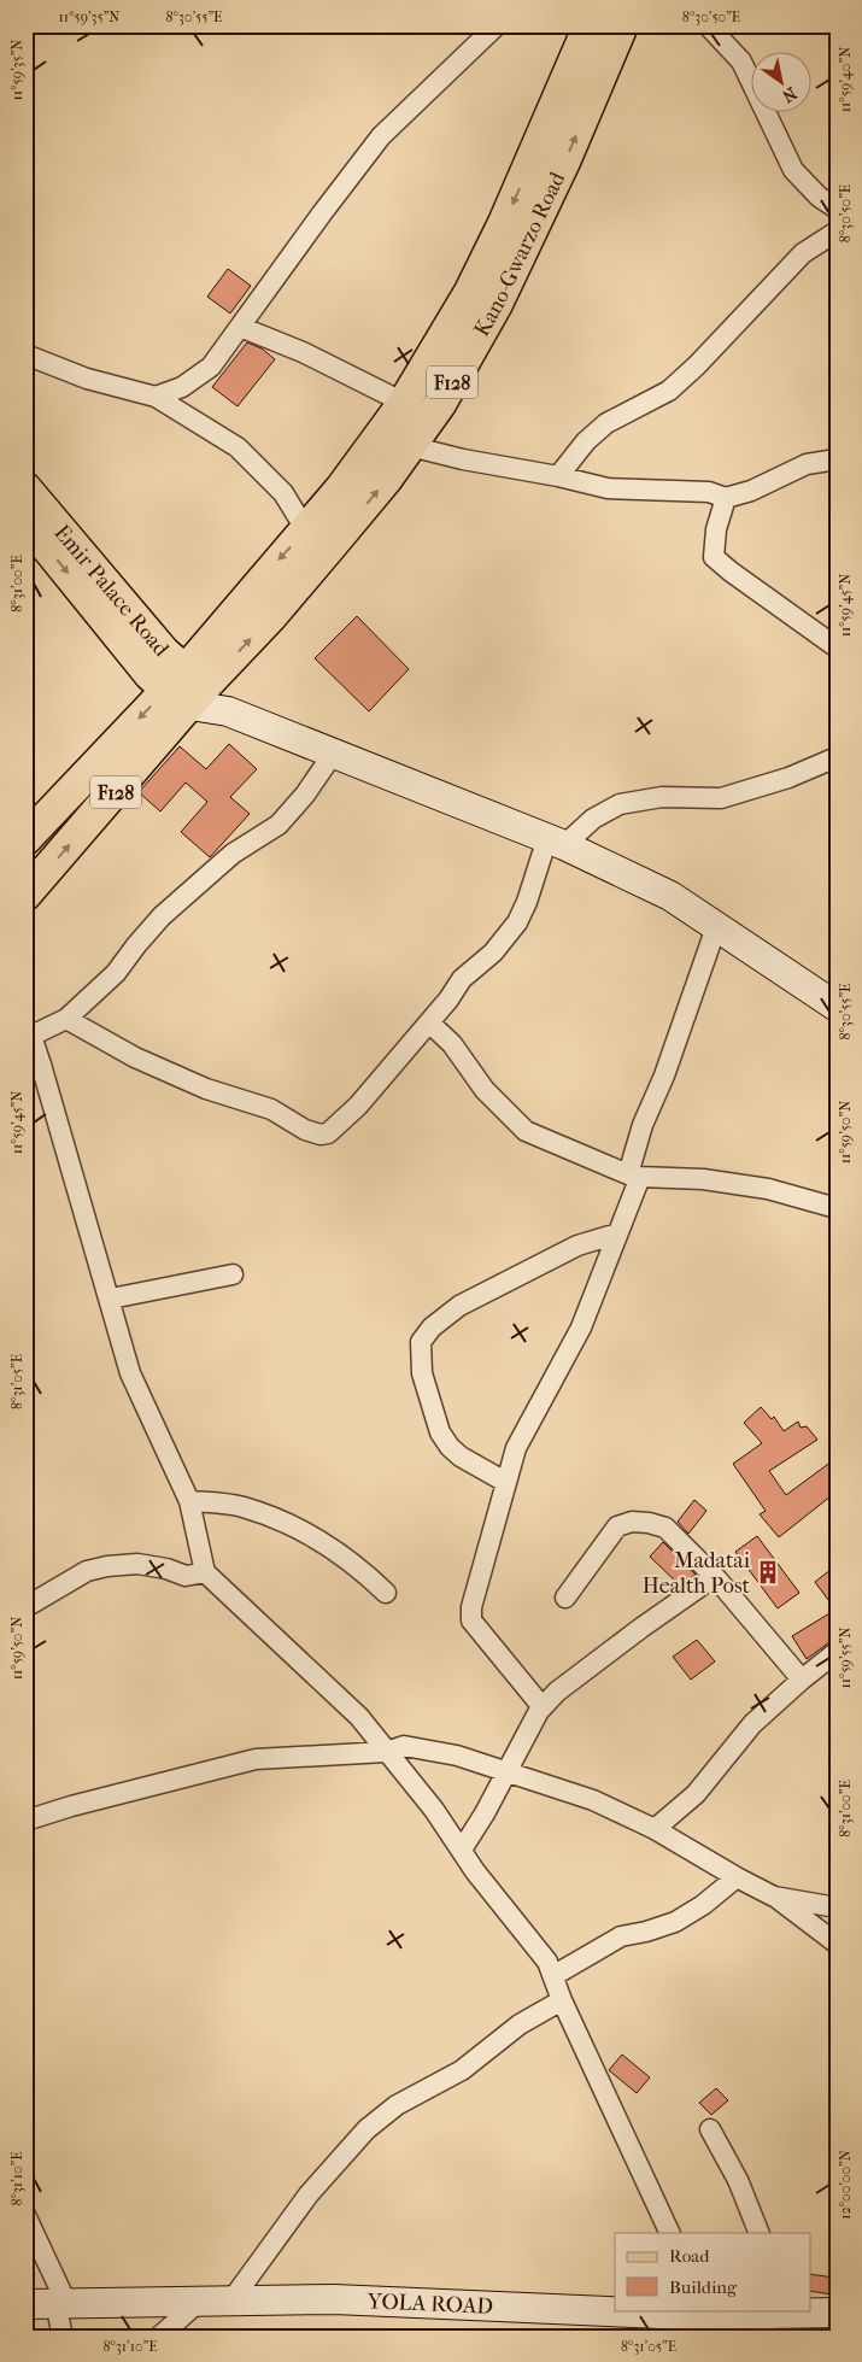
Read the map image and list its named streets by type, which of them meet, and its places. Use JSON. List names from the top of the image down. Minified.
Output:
{"streets":{"main road":["Kano-Gwarzo Road","F128","Emir Palace Road"],"street":["YOLA ROAD"]},"crossings":[["Kano-Gwarzo Road","F128"],["Kano-Gwarzo Road","Emir Palace Road"],["F128","Emir Palace Road"]],"places":{"building":["Madatai Health Post"]},"legend":["Road","Building"],"north":"bottom right","coordinates":["11°59'35\"N","8°30'55\"E","8°30'50\"E","11°59'40\"N","8°31'00\"E","11°59'45\"N","11°59'50\"N","8°31'05\"E","11°59'55\"N","8°31'10\"E","12°00'00\"N"]}
